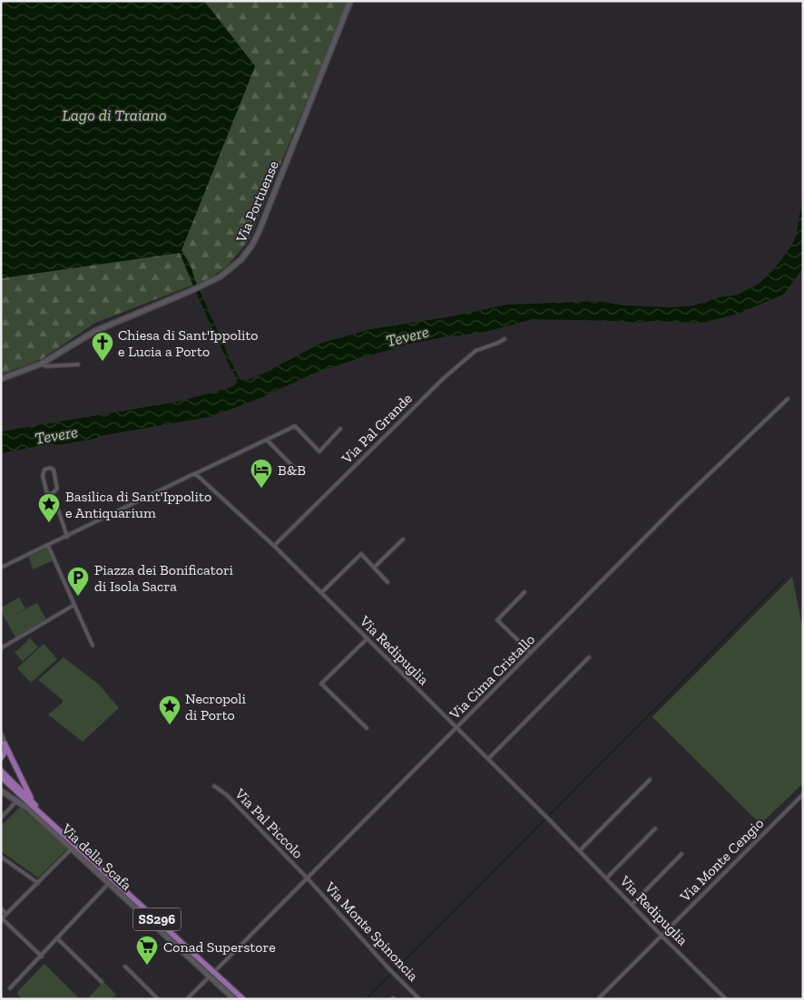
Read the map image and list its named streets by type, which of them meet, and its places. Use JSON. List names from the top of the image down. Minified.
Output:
{"streets":{"main road":["SS296"],"street":["Via Portuense","Via Pal Grande","Via Redipuglia","Via Cima Cristallo","Via Pal Piccolo","Via della Scafa","Via Monte Cengio","Via Monte Spinoncia"]},"crossings":[["Via Pal Grande","Via Redipuglia"],["Via Redipuglia","Via Cima Cristallo"],["Via Redipuglia","Via Monte Cengio"],["Via Cima Cristallo","Via Pal Piccolo"],["Via Cima Cristallo","SS296"],["Via Cima Cristallo","Via Monte Spinoncia"],["Via Pal Piccolo","Via Monte Spinoncia"]],"water":["Lago di Traiano","Tevere"],"places":{"church":["Chiesa di Sant'Ippolito e Lucia a Porto"],"hotel":["B&B"],"place":["Basilica di Sant'Ippolito e Antiquarium","Necropoli di Porto"],"parking":["Piazza dei Bonificatori di Isola Sacra"],"supermarket":["Conad Superstore"]}}
